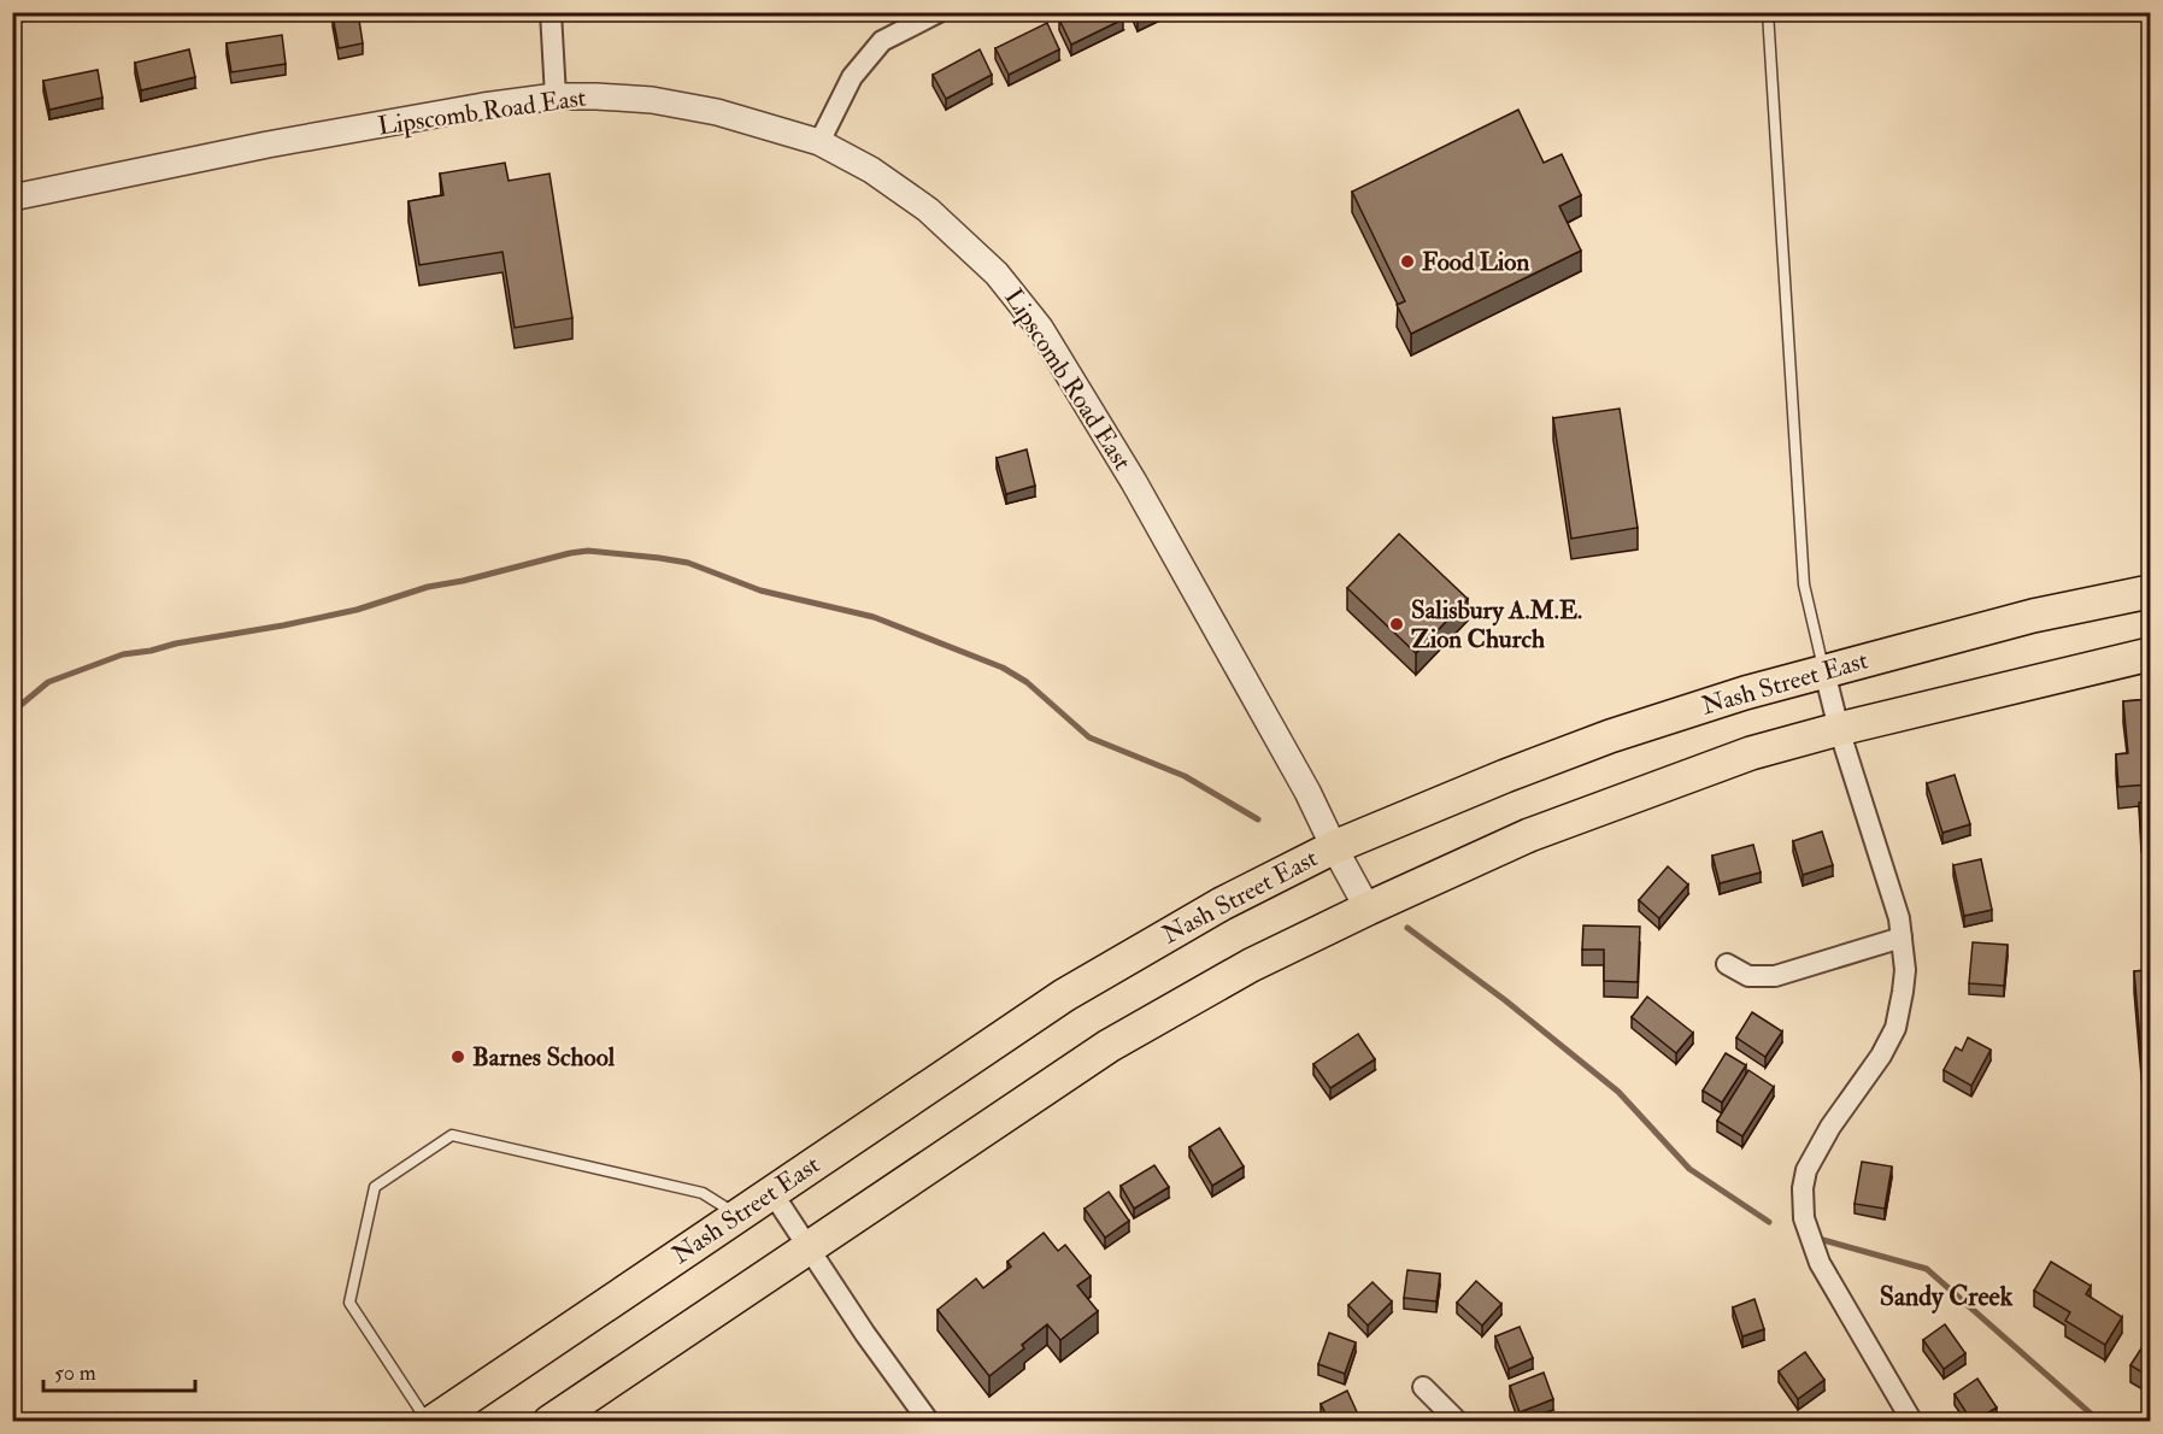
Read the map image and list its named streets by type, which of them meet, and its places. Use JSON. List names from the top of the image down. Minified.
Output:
{"streets":{"main road":["Nash Street East"],"street":["Lipscomb Road East"]},"crossings":[["Lipscomb Road East","Nash Street East"]],"districts":["Sandy Creek"],"places":["Food Lion","Salisbury A.M.E. Zion Church","Barnes School"],"scale_bar":"50 m"}
